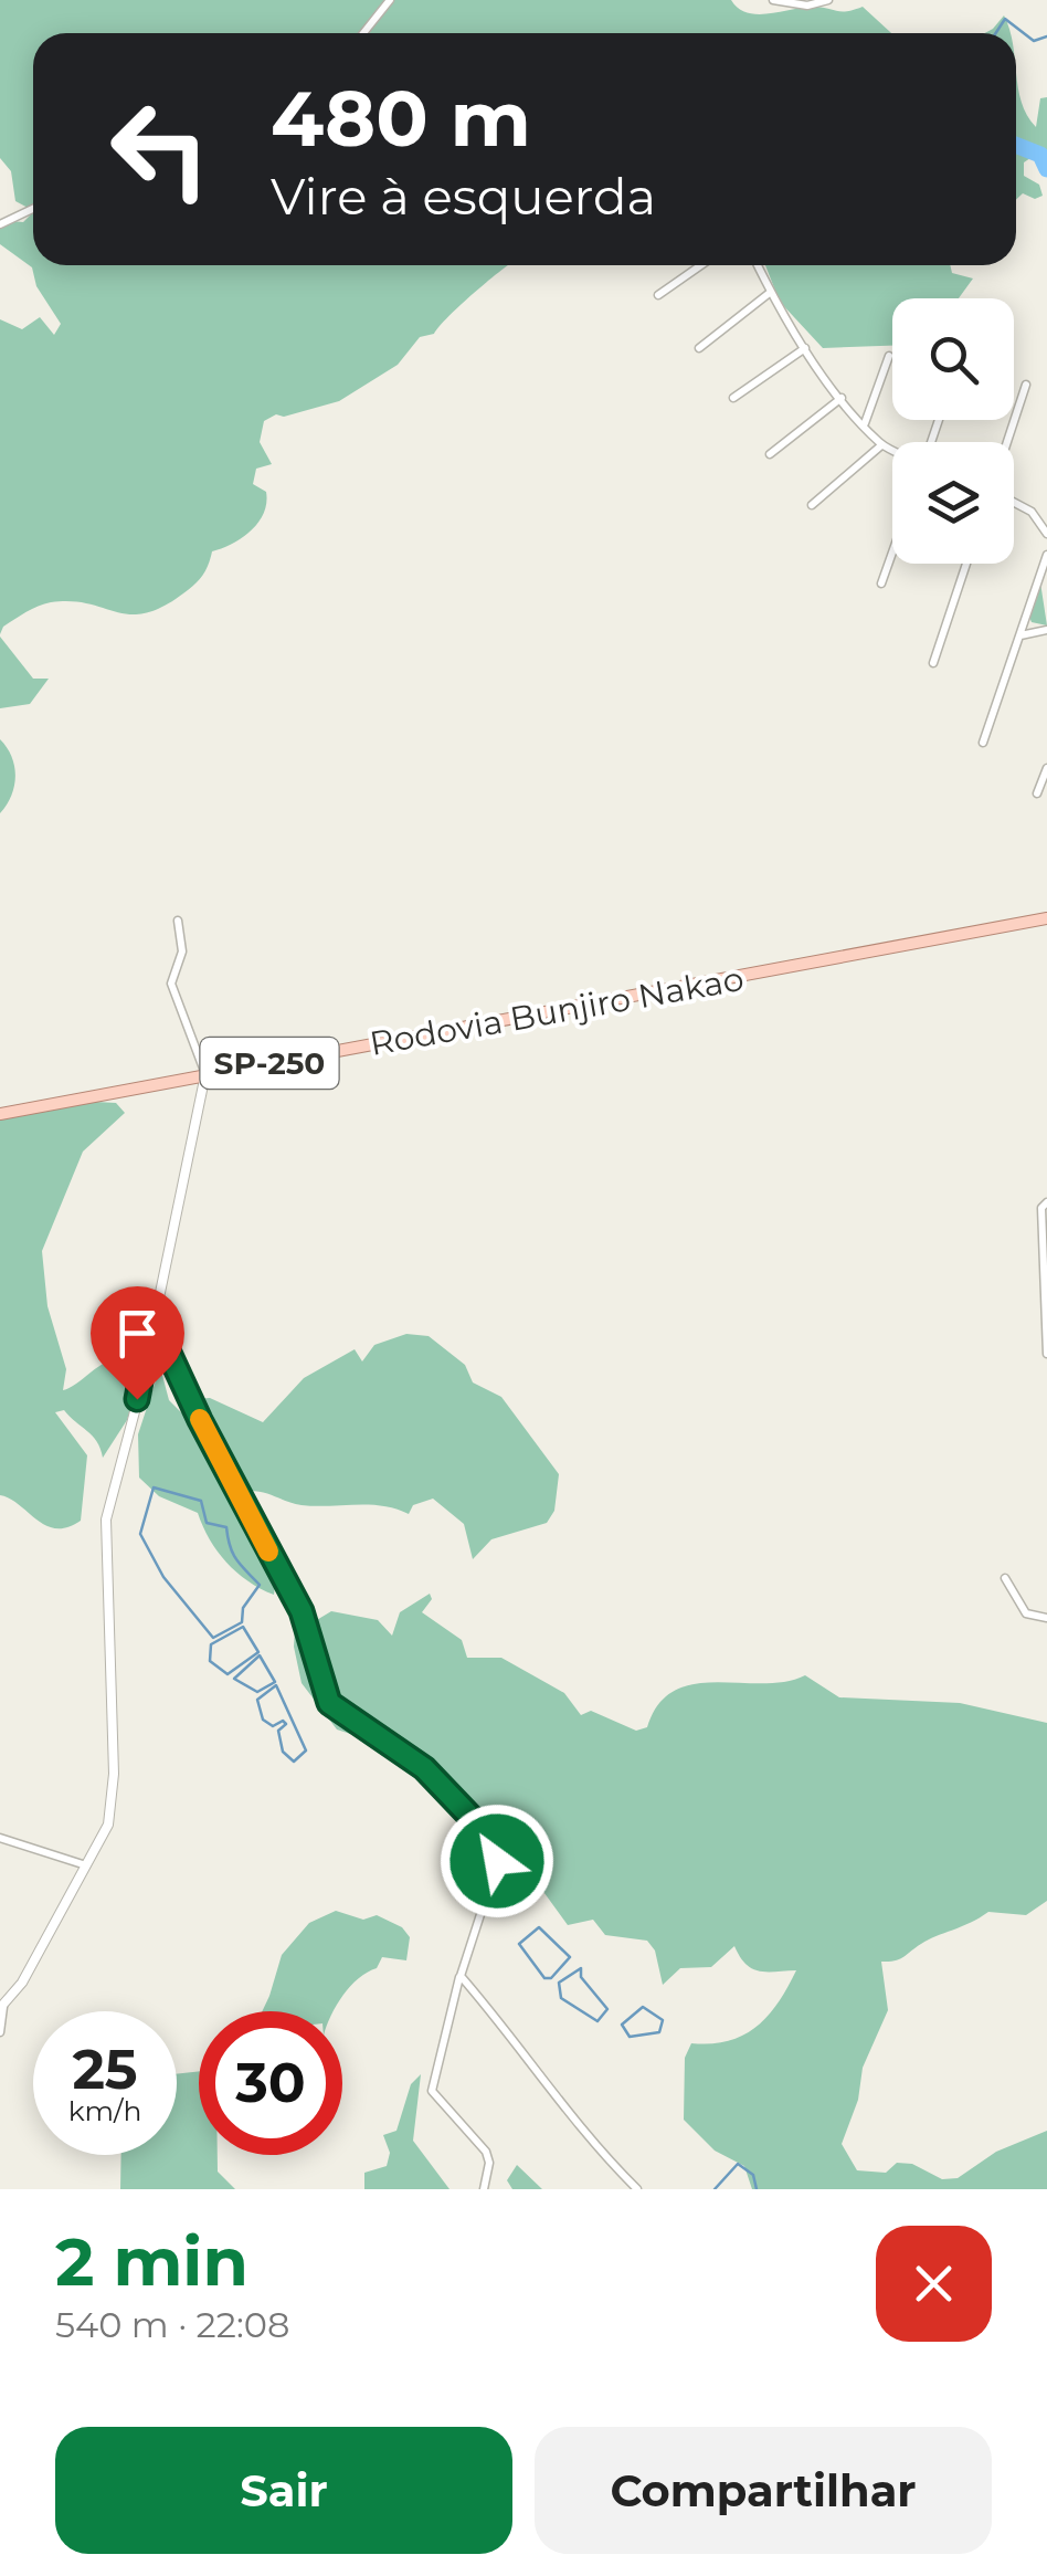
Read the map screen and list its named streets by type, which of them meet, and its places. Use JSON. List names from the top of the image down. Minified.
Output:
{"streets":{"main road":["Rodovia Bunjiro Nakao","SP-250"]},"page":{"turn":["480 m","Vire à esquerda"],"speed":"25 km/h","limit":"30","heading":["2 min","540 m · 22:08"],"buttons":["Sair","Compartilhar"]}}
